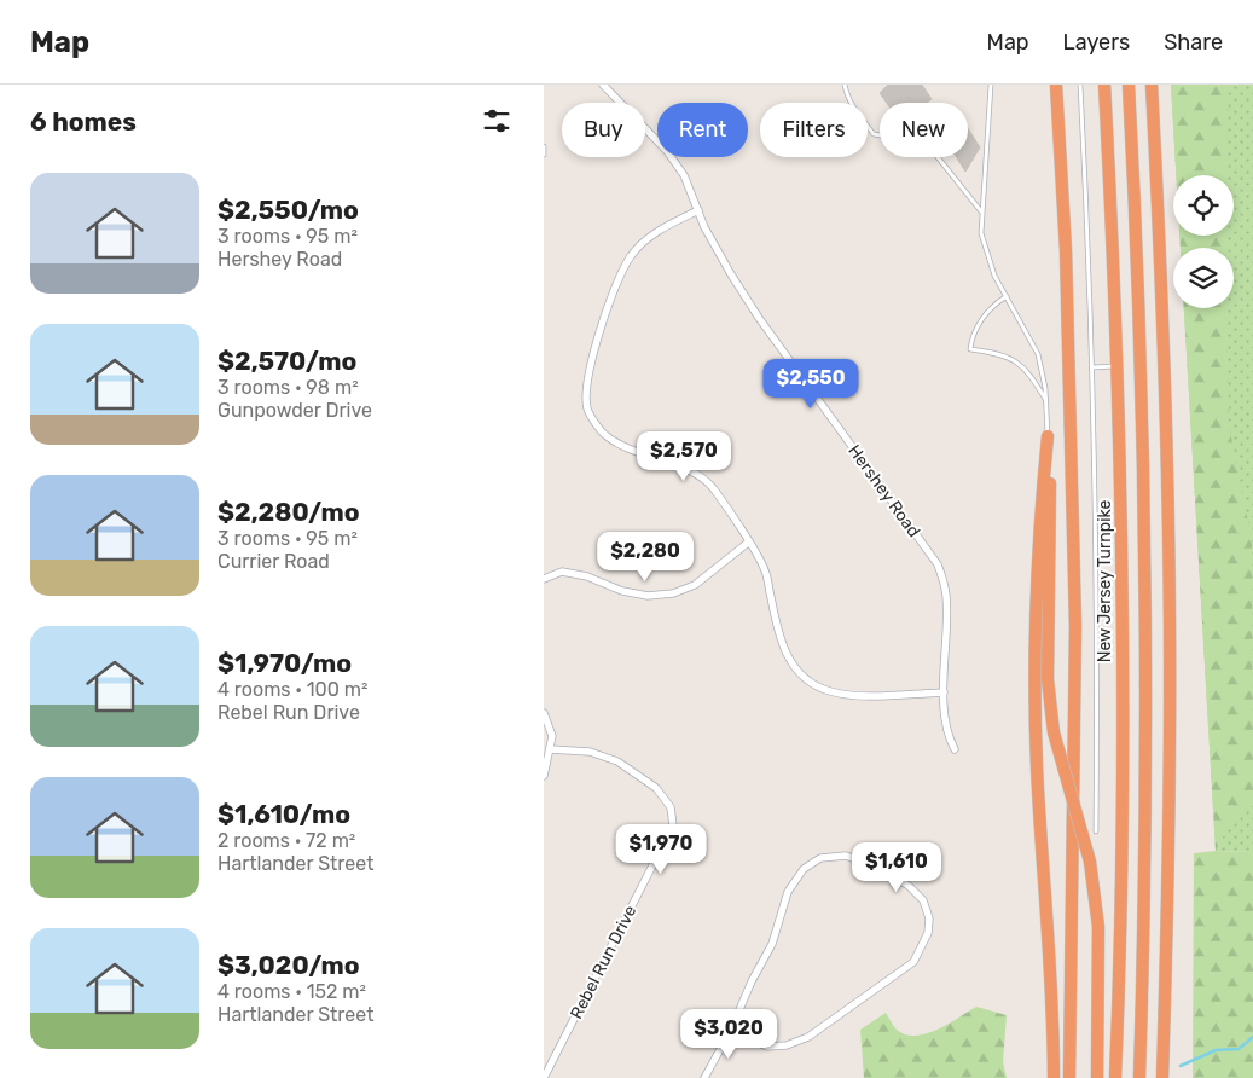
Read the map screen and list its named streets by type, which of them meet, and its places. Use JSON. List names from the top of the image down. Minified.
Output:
{"streets":{"highway":["New Jersey Turnpike"],"street":["Hershey Road","Rebel Run Drive"]},"page":{"header":"Map","nav":["Map","Layers","Share"],"heading":"6 homes","chip":["Buy","Rent","Filters","New"],"list":[{"name":"$2,550/mo","note":"3 rooms · 95 m² · Hershey Road"},{"name":"$2,570/mo","note":"3 rooms · 98 m² · Gunpowder Drive"},{"name":"$2,280/mo","note":"3 rooms · 95 m² · Currier Road"},{"name":"$1,970/mo","note":"4 rooms · 100 m² · Rebel Run Drive"},{"name":"$1,610/mo","note":"2 rooms · 72 m² · Hartlander Street"},{"name":"$3,020/mo","note":"4 rooms · 152 m² · Hartlander Street"}],"price":["$2,550","$2,570","$2,280","$1,970","$1,610","$3,020"]}}
